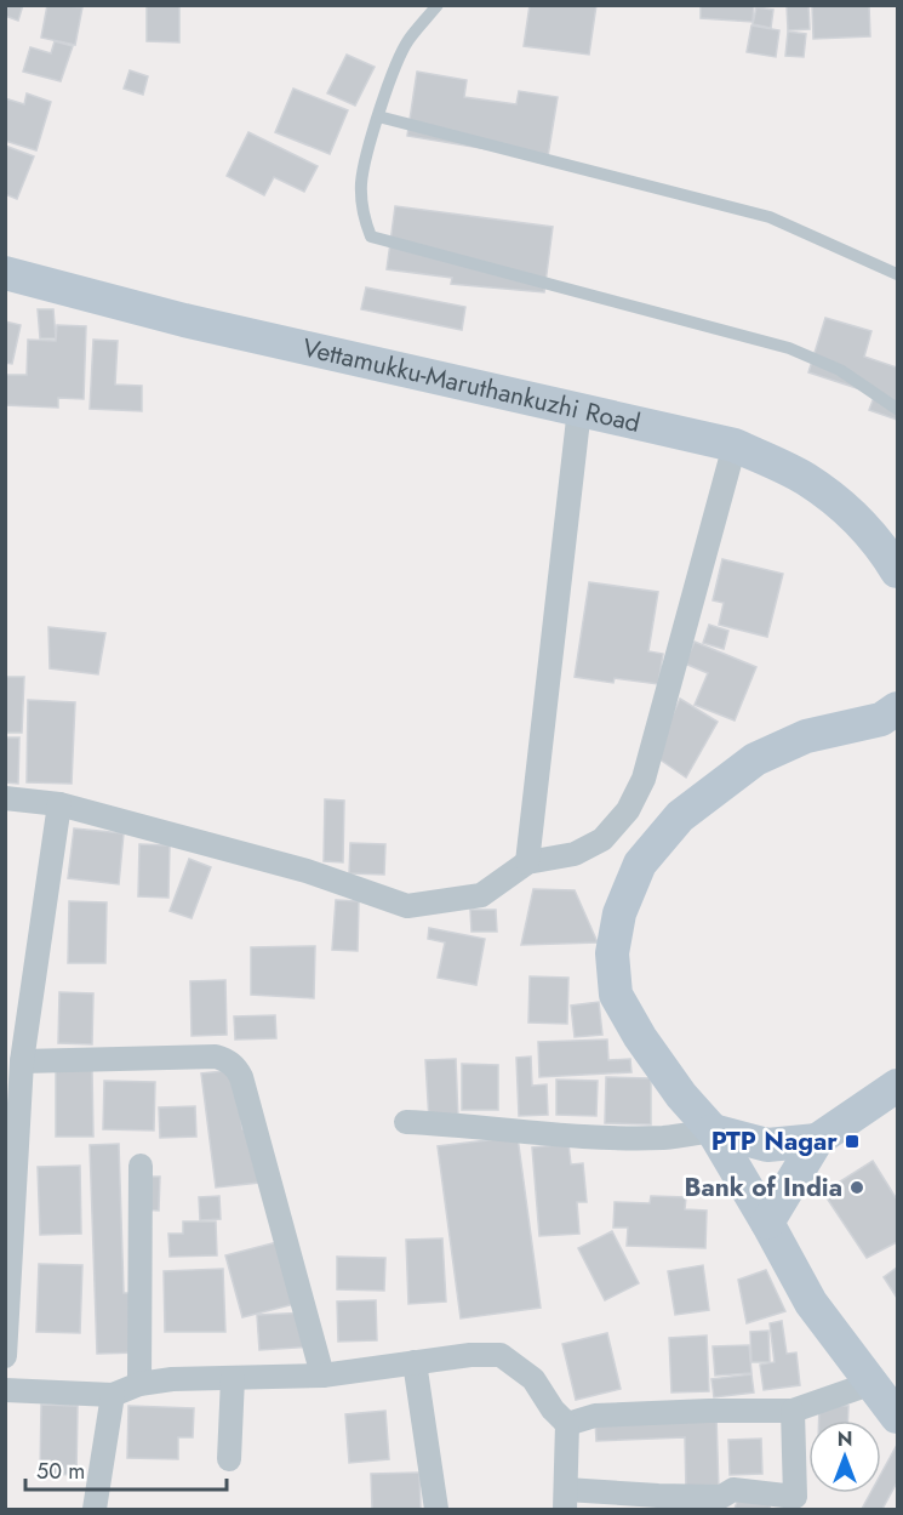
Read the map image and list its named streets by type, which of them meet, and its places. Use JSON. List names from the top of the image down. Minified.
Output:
{"streets":{"main road":["Vettamukku-Maruthankuzhi Road"]},"places":{"transit":["PTP Nagar"],"other":["Bank of India"]},"scale_bar":"50 m","north":"top"}
